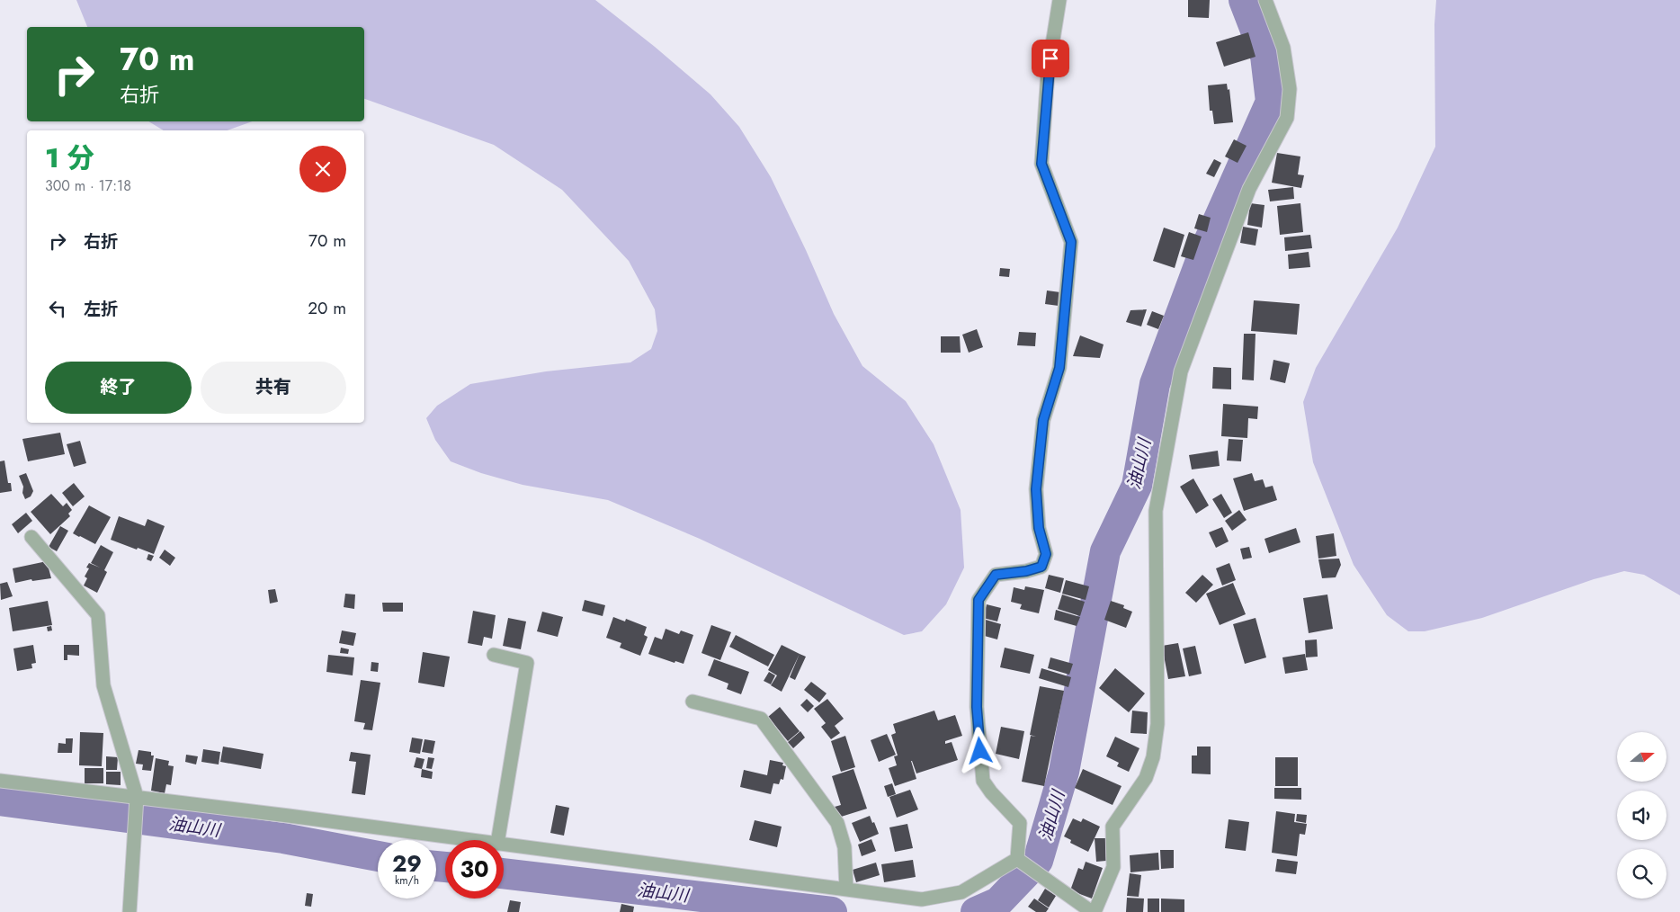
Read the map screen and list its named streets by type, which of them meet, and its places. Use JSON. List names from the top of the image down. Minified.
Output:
{"water":["油山川"],"north":"right","page":{"turn":["70 m","右折"],"heading":["1 分","300 m · 17:18"],"list":[{"name":"右折","value":"70 m"},{"name":"左折","value":"20 m"}],"buttons":["終了","共有"],"speed":"29 km/h","limit":"30"}}
